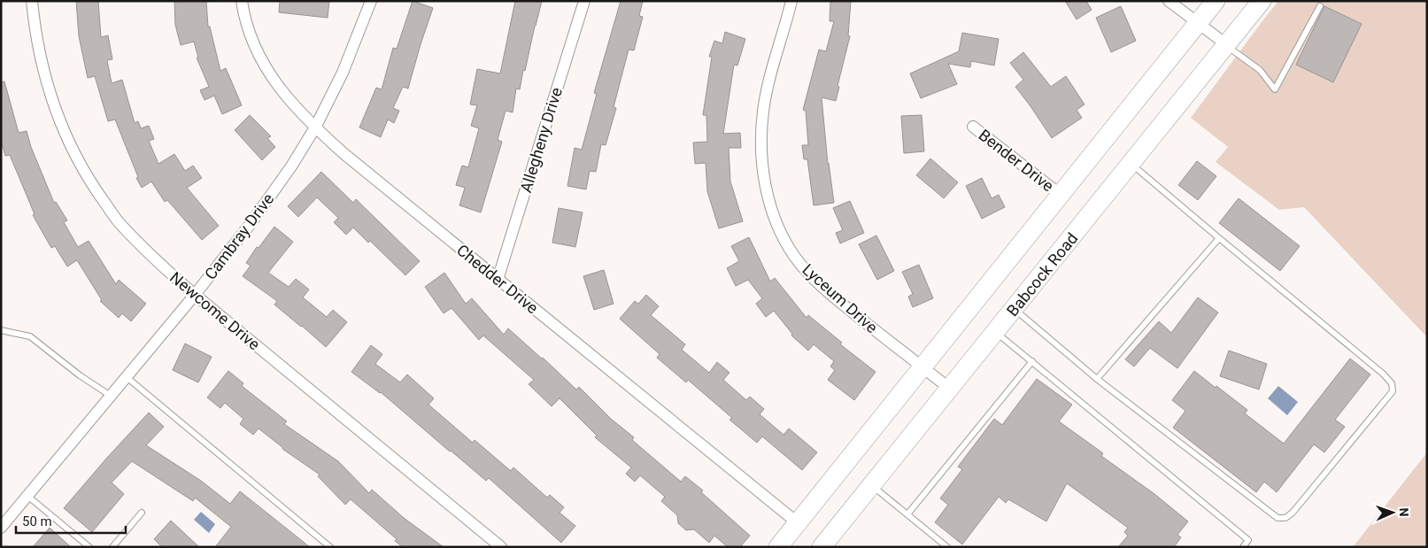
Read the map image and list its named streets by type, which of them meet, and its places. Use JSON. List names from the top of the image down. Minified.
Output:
{"streets":{"main road":["Babcock Road"],"street":["Allegheny Drive","Bender Drive","Cambray Drive","Chedder Drive","Lyceum Drive","Newcome Drive"]},"crossings":[["Allegheny Drive","Chedder Drive"],["Cambray Drive","Chedder Drive"],["Cambray Drive","Newcome Drive"],["Babcock Road","Lyceum Drive"]],"scale_bar":"50 m","north":"right"}
